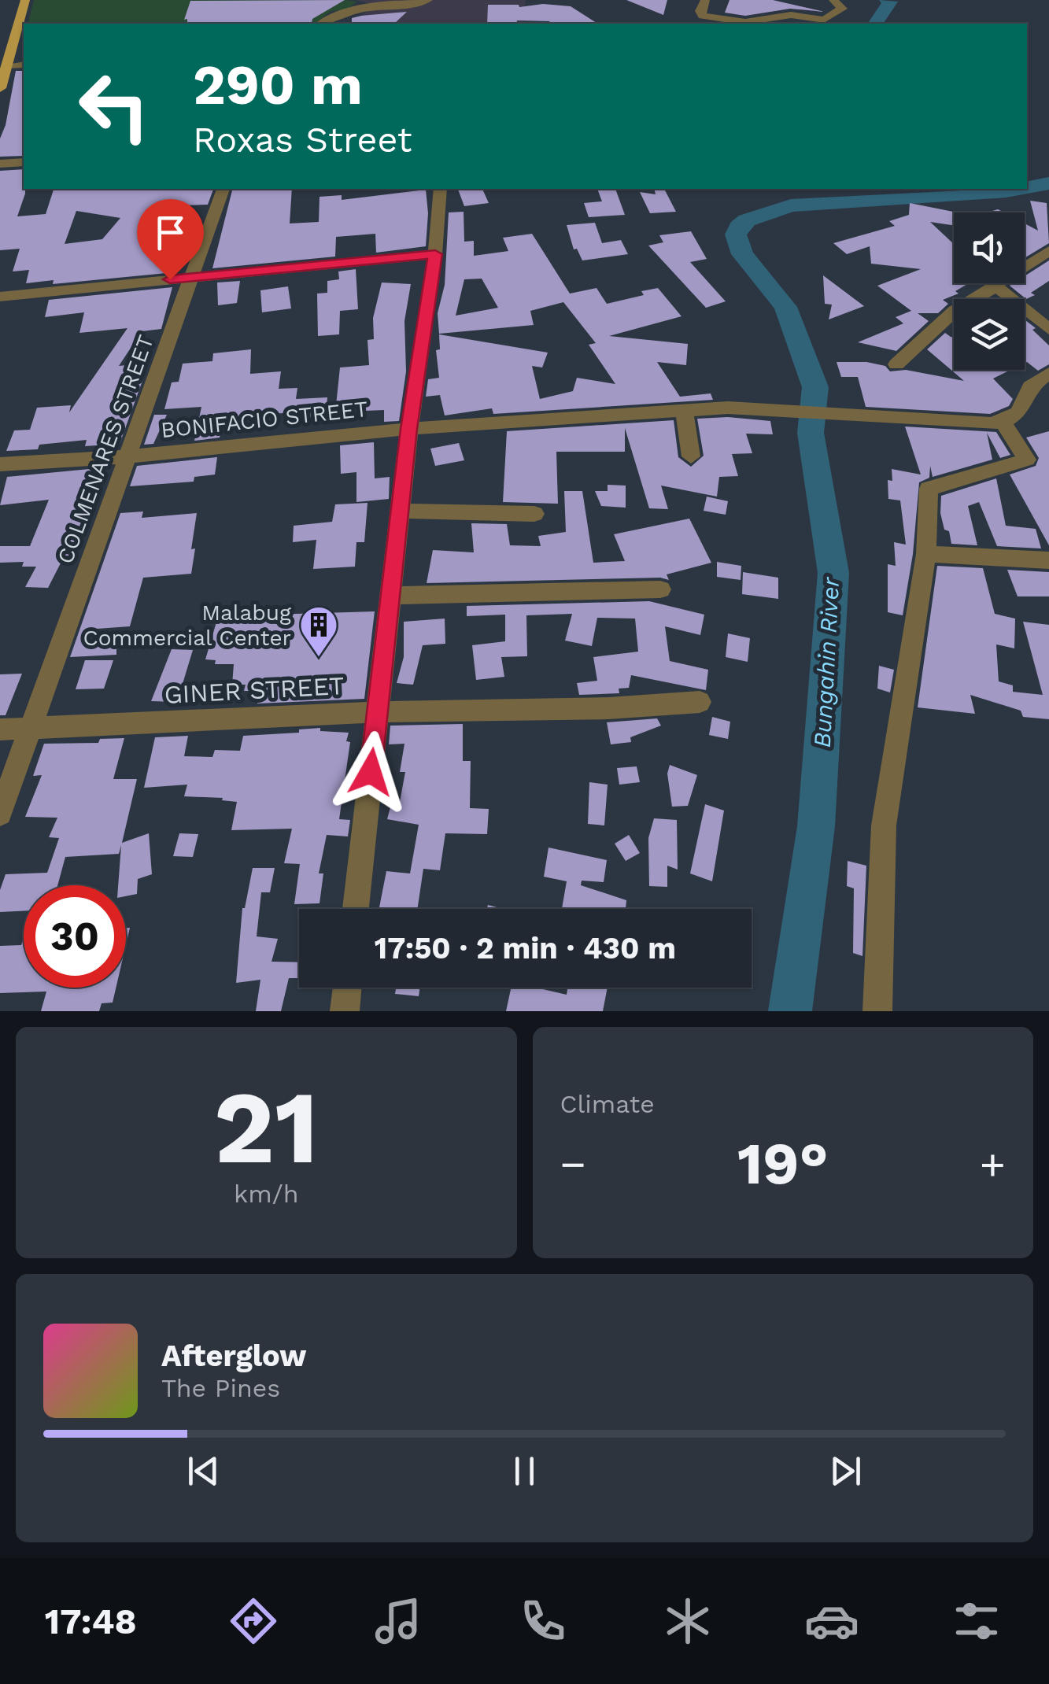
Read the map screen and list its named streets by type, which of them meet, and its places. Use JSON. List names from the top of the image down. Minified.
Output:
{"streets":{"street":["BONIFACIO STREET","COLMENARES STREET","GINER STREET"]},"crossings":[["BONIFACIO STREET","COLMENARES STREET"],["COLMENARES STREET","GINER STREET"]],"water":["Bungahin River"],"places":{"building":["Malabug Commercial Center"]},"page":{"turn":["290 m","Roxas Street"],"limit":"30","trip":"17:50 · 2 min · 430 m","tile":[["21","km/h"],"Climate"],"heat":["−","19°","+"],"song":["Afterglow","The Pines"],"tabs":"17:48"}}
